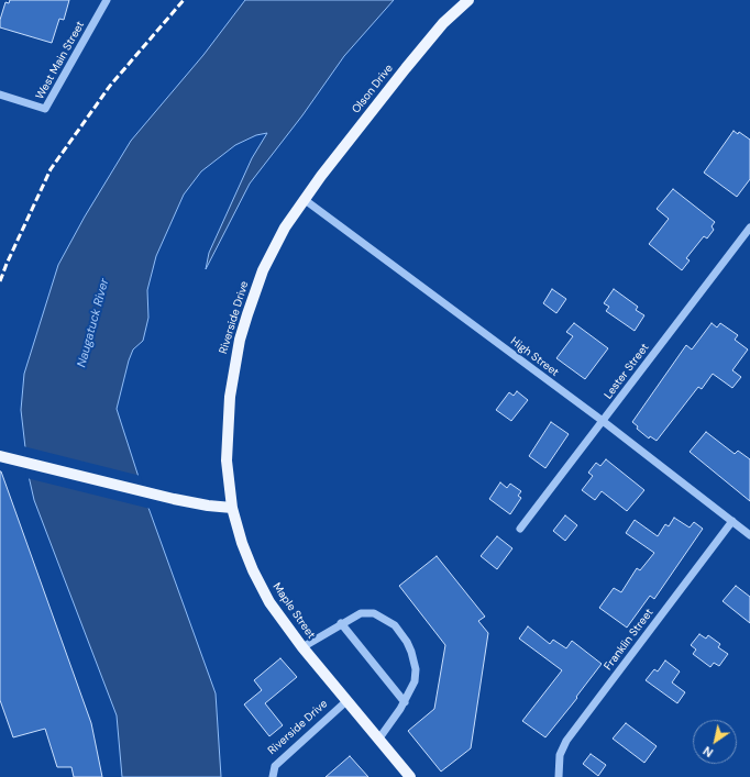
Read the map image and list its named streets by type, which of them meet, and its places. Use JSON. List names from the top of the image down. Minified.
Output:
{"streets":{"main road":["Olson Drive","Riverside Drive","Maple Street"],"street":["West Main Street","High Street","Lester Street","Franklin Street"]},"crossings":[["Olson Drive","Riverside Drive"],["Olson Drive","High Street"],["Riverside Drive","High Street"],["Riverside Drive","Maple Street"],["High Street","Lester Street"],["High Street","Franklin Street"]],"water":["Naugatuck River"],"north":"bottom left"}
